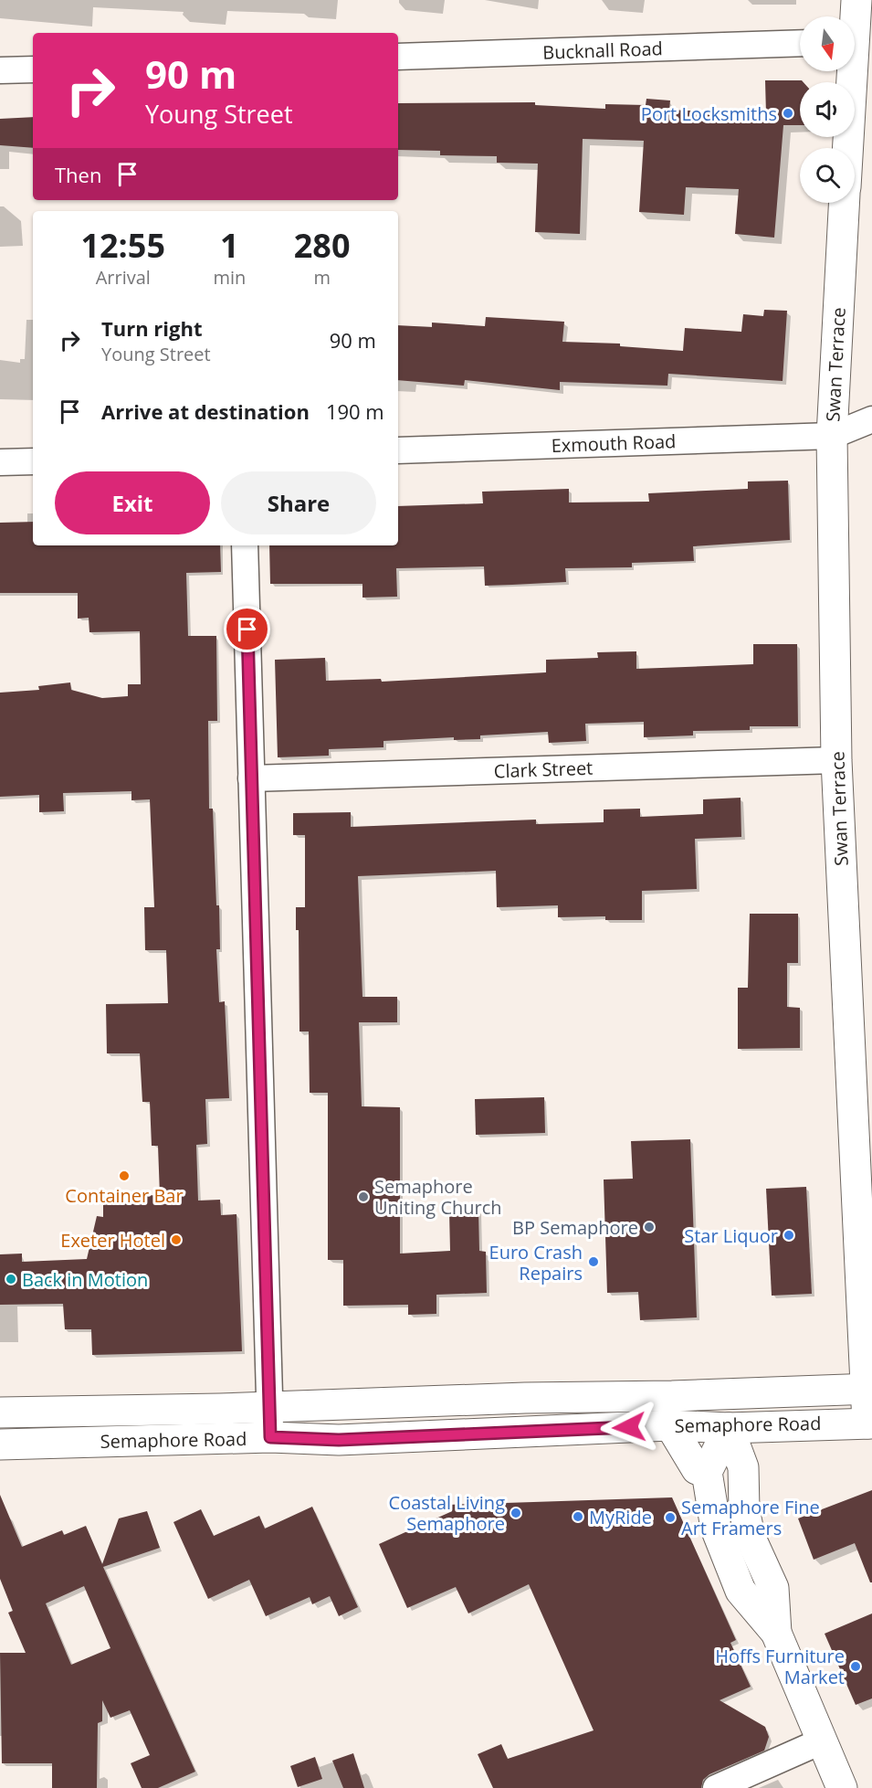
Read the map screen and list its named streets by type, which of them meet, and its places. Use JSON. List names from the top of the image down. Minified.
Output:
{"streets":{"street":["Bucknall Road","Swan Terrace","Exmouth Road","Clark Street","Semaphore Road"]},"crossings":[["Swan Terrace","Exmouth Road"],["Swan Terrace","Clark Street"],["Swan Terrace","Semaphore Road"]],"places":["Port Locksmiths","Container Bar","Semaphore Uniting Church","BP Semaphore","Star Liquor","Exeter Hotel","Euro Crash Repairs","Back in Motion","Coastal Living Semaphore","MyRide","Semaphore Fine Art Framers","Hoffs Furniture Market"],"north":"bottom","page":{"turn":["90 m","Young Street"],"then":"Then","eta":["12:55","Arrival","1","min","280","m"],"list":[{"name":"Turn right","note":"Young Street","value":"90 m"},{"name":"Arrive at destination","value":"190 m"}],"buttons":["Exit","Share"]}}
